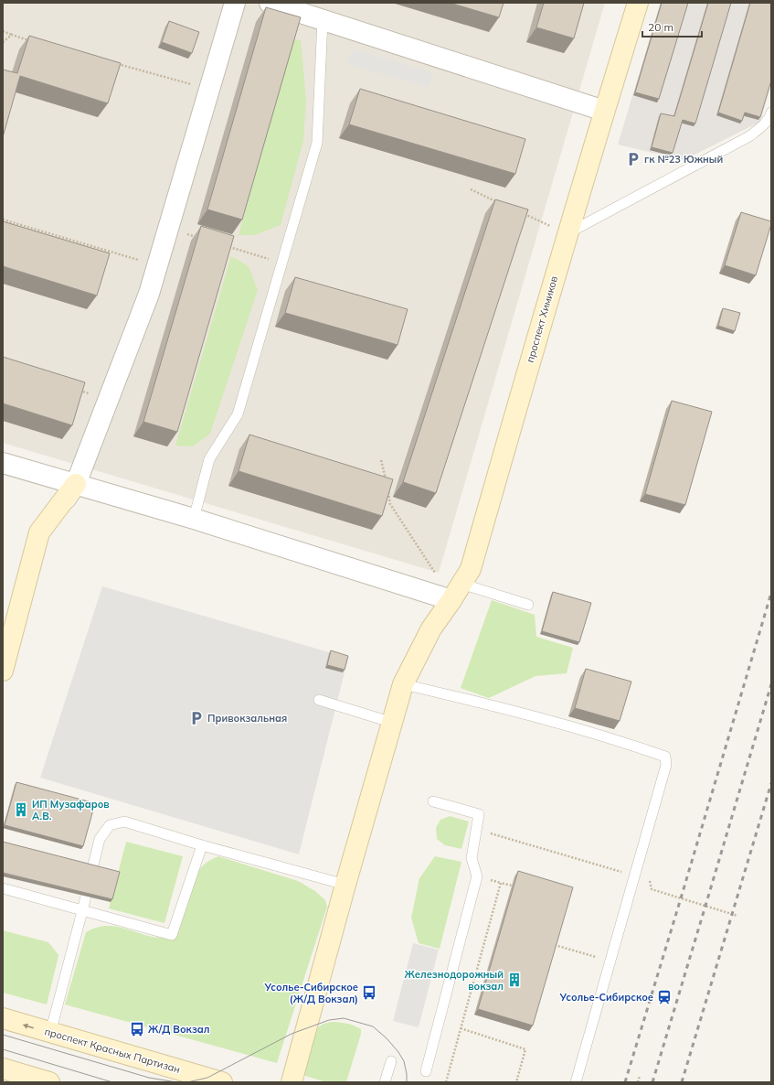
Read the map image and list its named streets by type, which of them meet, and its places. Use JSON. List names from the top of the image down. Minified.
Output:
{"streets":{"street":["проспект Химиков","проспект Красных Партизан"]},"places":{"parking":["гк №23 Южный","Привокзальная"],"building":["ИП Музафаров А.В.","Железнодорожный вокзал"],"bus stop":["Усолье-Сибирское (Ж/Д Вокзал)","Ж/Д Вокзал"],"station":["Усолье-Сибирское"]},"scale_bar":"20 m"}
